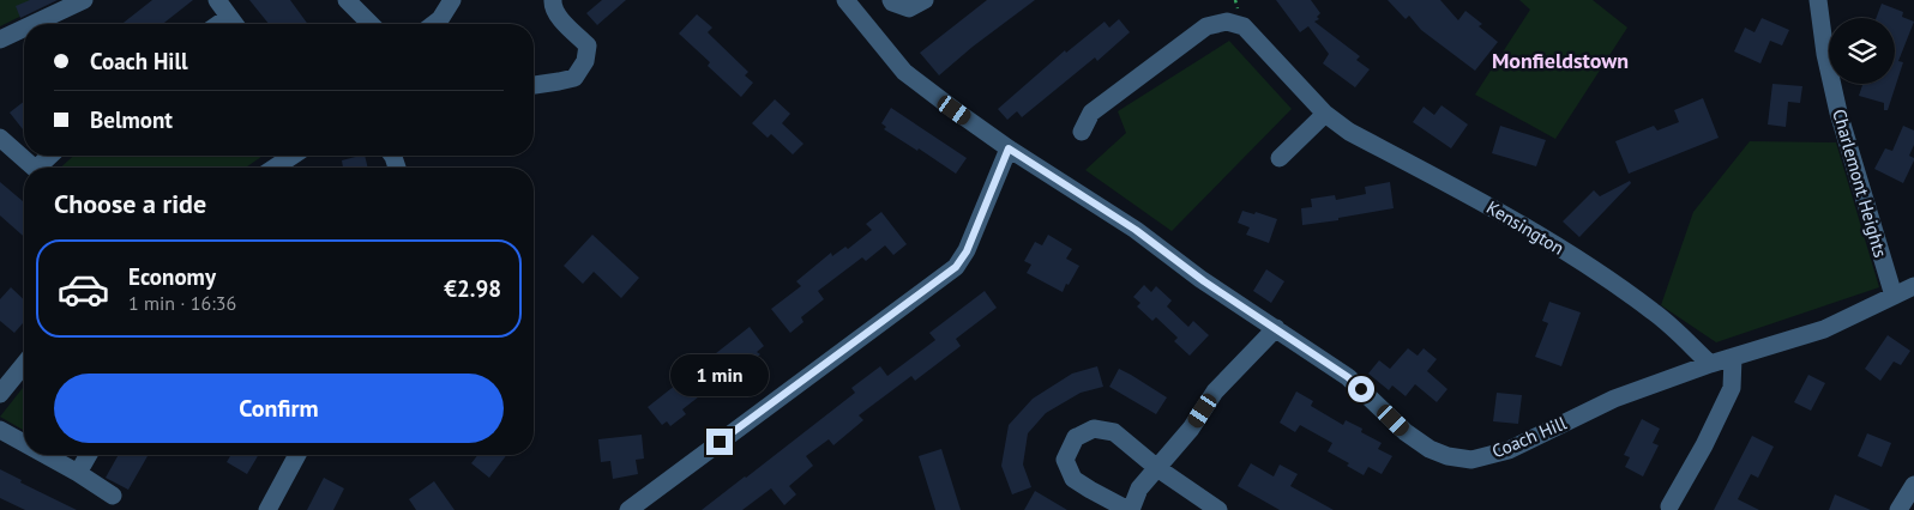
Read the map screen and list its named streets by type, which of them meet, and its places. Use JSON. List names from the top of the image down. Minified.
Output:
{"streets":{"street":["Charlemont Heights","Kensington","Coach Hill"]},"crossings":[["Charlemont Heights","Coach Hill"],["Kensington","Coach Hill"]],"districts":["Monfieldstown"],"page":{"banner":["Coach Hill","Belmont"],"heading":"Choose a ride","list":[{"name":"Economy","note":"1 min · 16:36","value":"€2.98"}],"bubble":"1 min","buttons":"Confirm"}}
